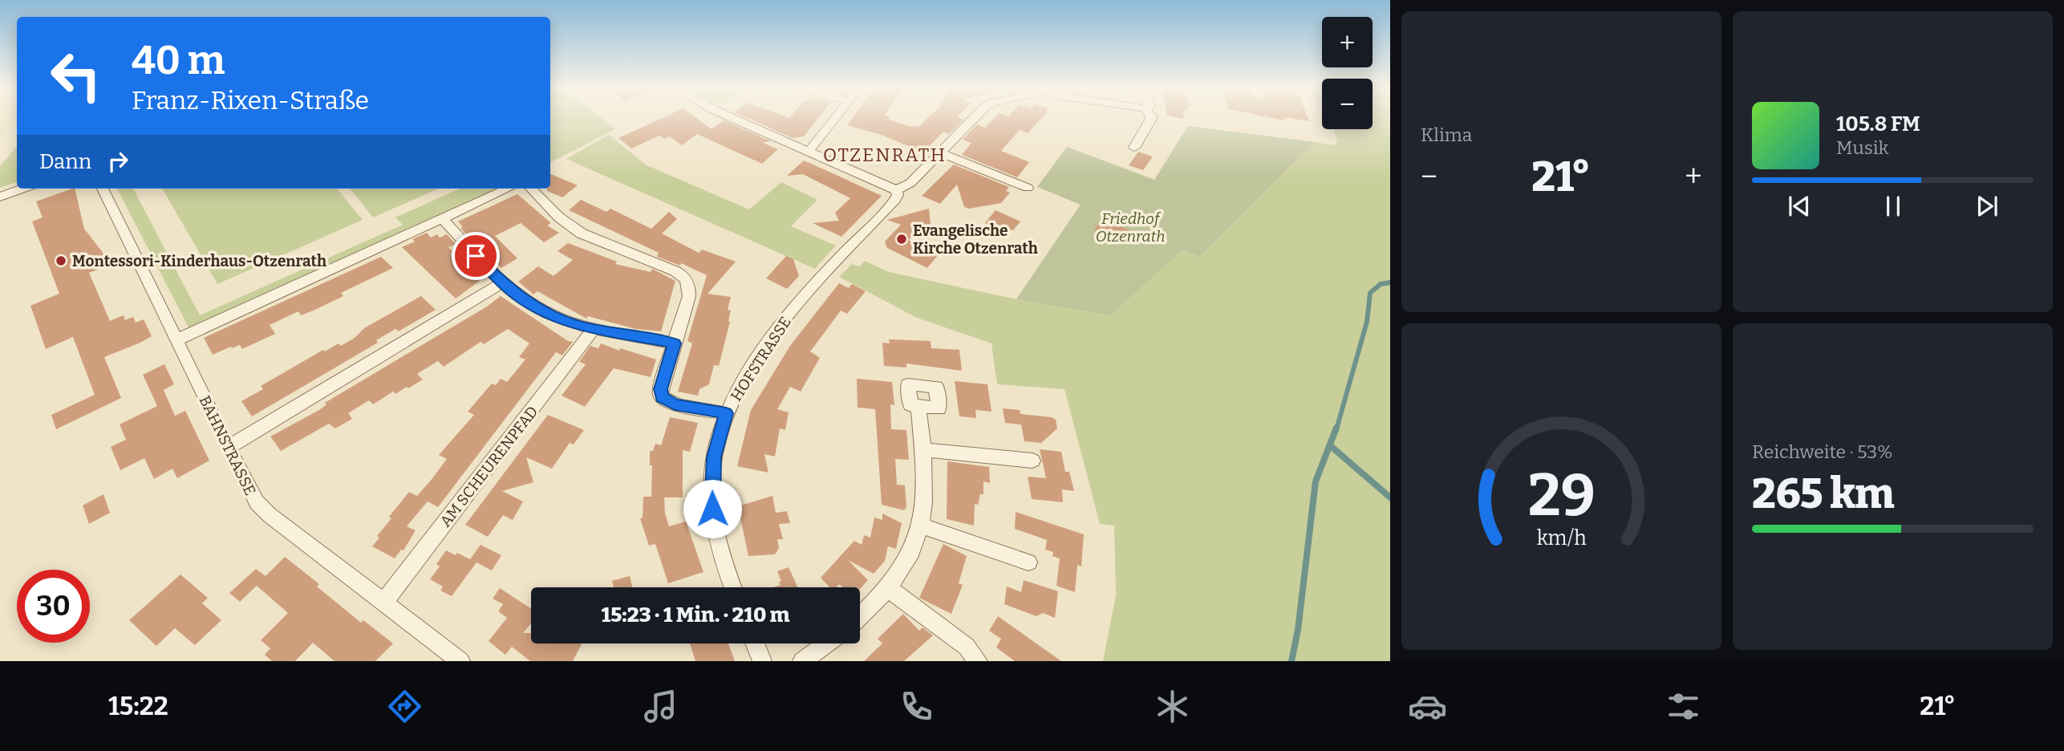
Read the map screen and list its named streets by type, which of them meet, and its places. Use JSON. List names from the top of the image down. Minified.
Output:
{"streets":{"street":["HOFSTRASSE","BAHNSTRASSE","AM SCHEURENPFAD"]},"crossings":[["BAHNSTRASSE","AM SCHEURENPFAD"]],"districts":["OTZENRATH"],"parks":["Friedhof Otzenrath"],"places":["Evangelische Kirche Otzenrath","Montessori-Kinderhaus-Otzenrath"],"page":{"tile":["Klima",["Reichweite · 53%","265 km"]],"map_buttons":["+","−"],"turn":["40 m","Franz-Rixen-Straße"],"song":["105.8 FM","Musik"],"then":"Dann","heat":["−","21°","+"],"limit":"30","trip":"15:23 · 1 Min. · 210 m","tabs":["15:22","21°"],"gauge":["29","km/h"]}}
